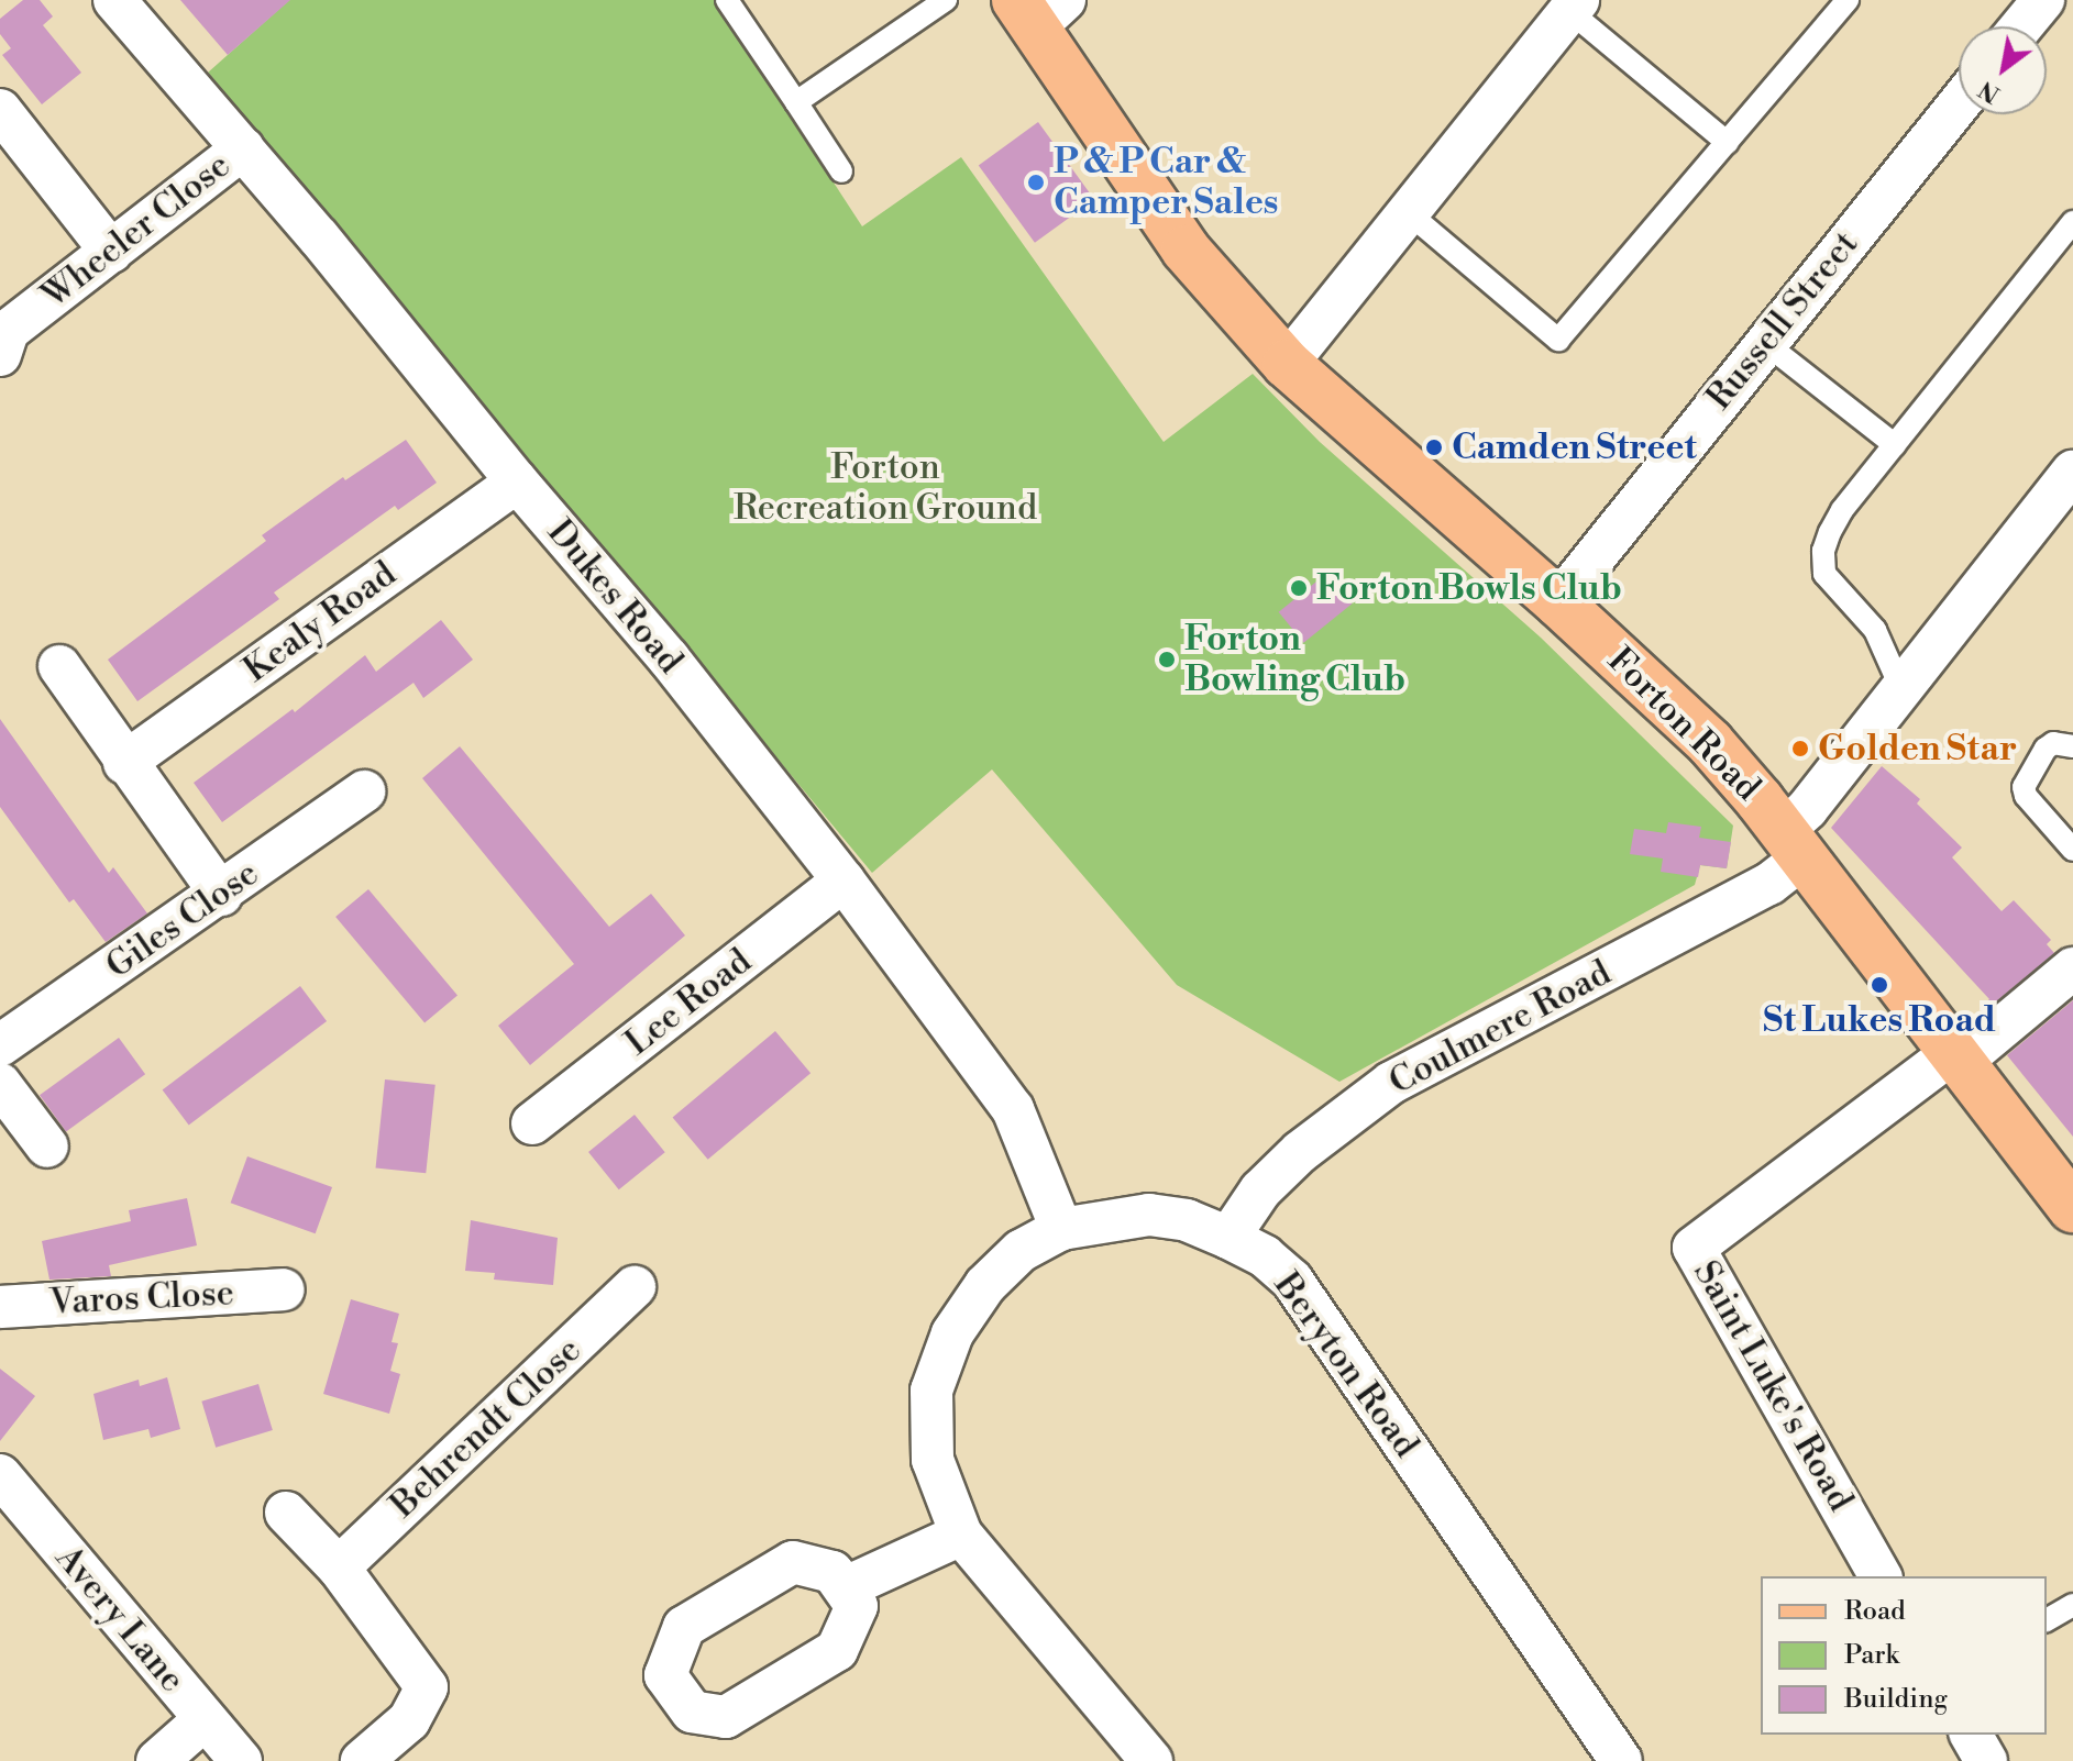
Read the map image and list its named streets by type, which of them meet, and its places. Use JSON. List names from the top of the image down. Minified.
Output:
{"streets":{"main road":["Forton Road"],"street":["Wheeler Close","Russell Street","Dukes Road","Kealy Road","Giles Close","Lee Road","Coulmere Road","Varos Close","Beryton Road","Saint Luke's Road","Behrendt Close","Avery Lane"]},"crossings":[["Wheeler Close","Dukes Road"],["Russell Street","Forton Road"],["Dukes Road","Kealy Road"],["Dukes Road","Lee Road"],["Dukes Road","Beryton Road"],["Forton Road","Coulmere Road"],["Forton Road","Saint Luke's Road"],["Coulmere Road","Beryton Road"]],"parks":["Forton Recreation Ground"],"places":["P & P Car & Camper Sales","Camden Street","Forton Bowls Club","Forton Bowling Club","Golden Star","St Lukes Road"],"legend":["Road","Park","Building"],"north":"bottom left"}
